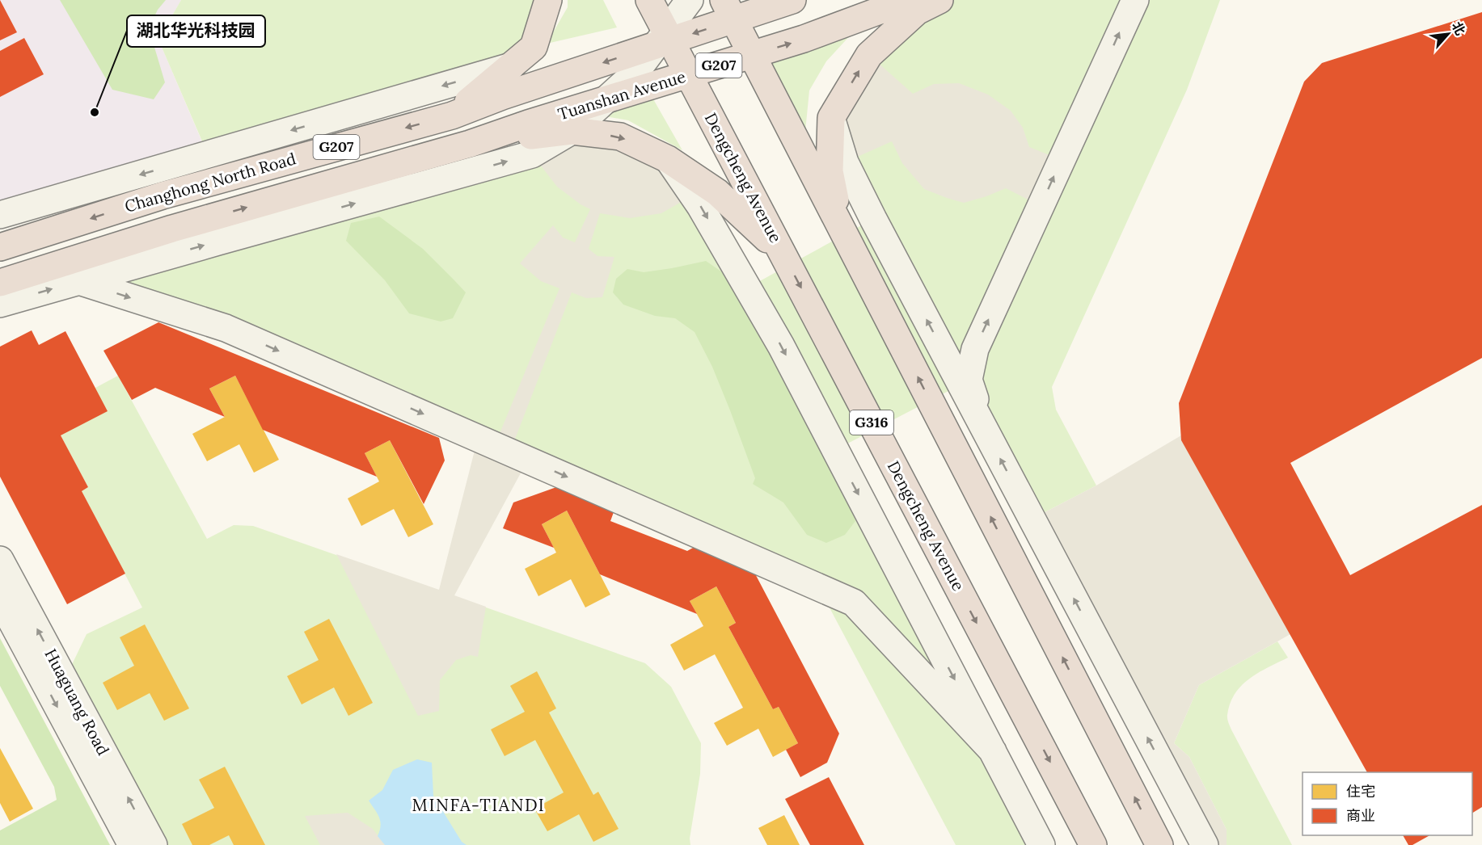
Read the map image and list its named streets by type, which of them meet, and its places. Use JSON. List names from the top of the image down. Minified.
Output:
{"streets":{"highway":["G207","Tuanshan Avenue","Dengcheng Avenue","Changhong North Road","G316"],"street":["Huaguang Road"]},"crossings":[["G207","Tuanshan Avenue"],["G207","Dengcheng Avenue"],["G207","Changhong North Road"],["Tuanshan Avenue","Dengcheng Avenue"],["Dengcheng Avenue","Changhong North Road"]],"districts":["MINFA-TIANDI"],"places":["湖北华光科技园"],"legend":["住宅","商业"],"north":"top right"}
